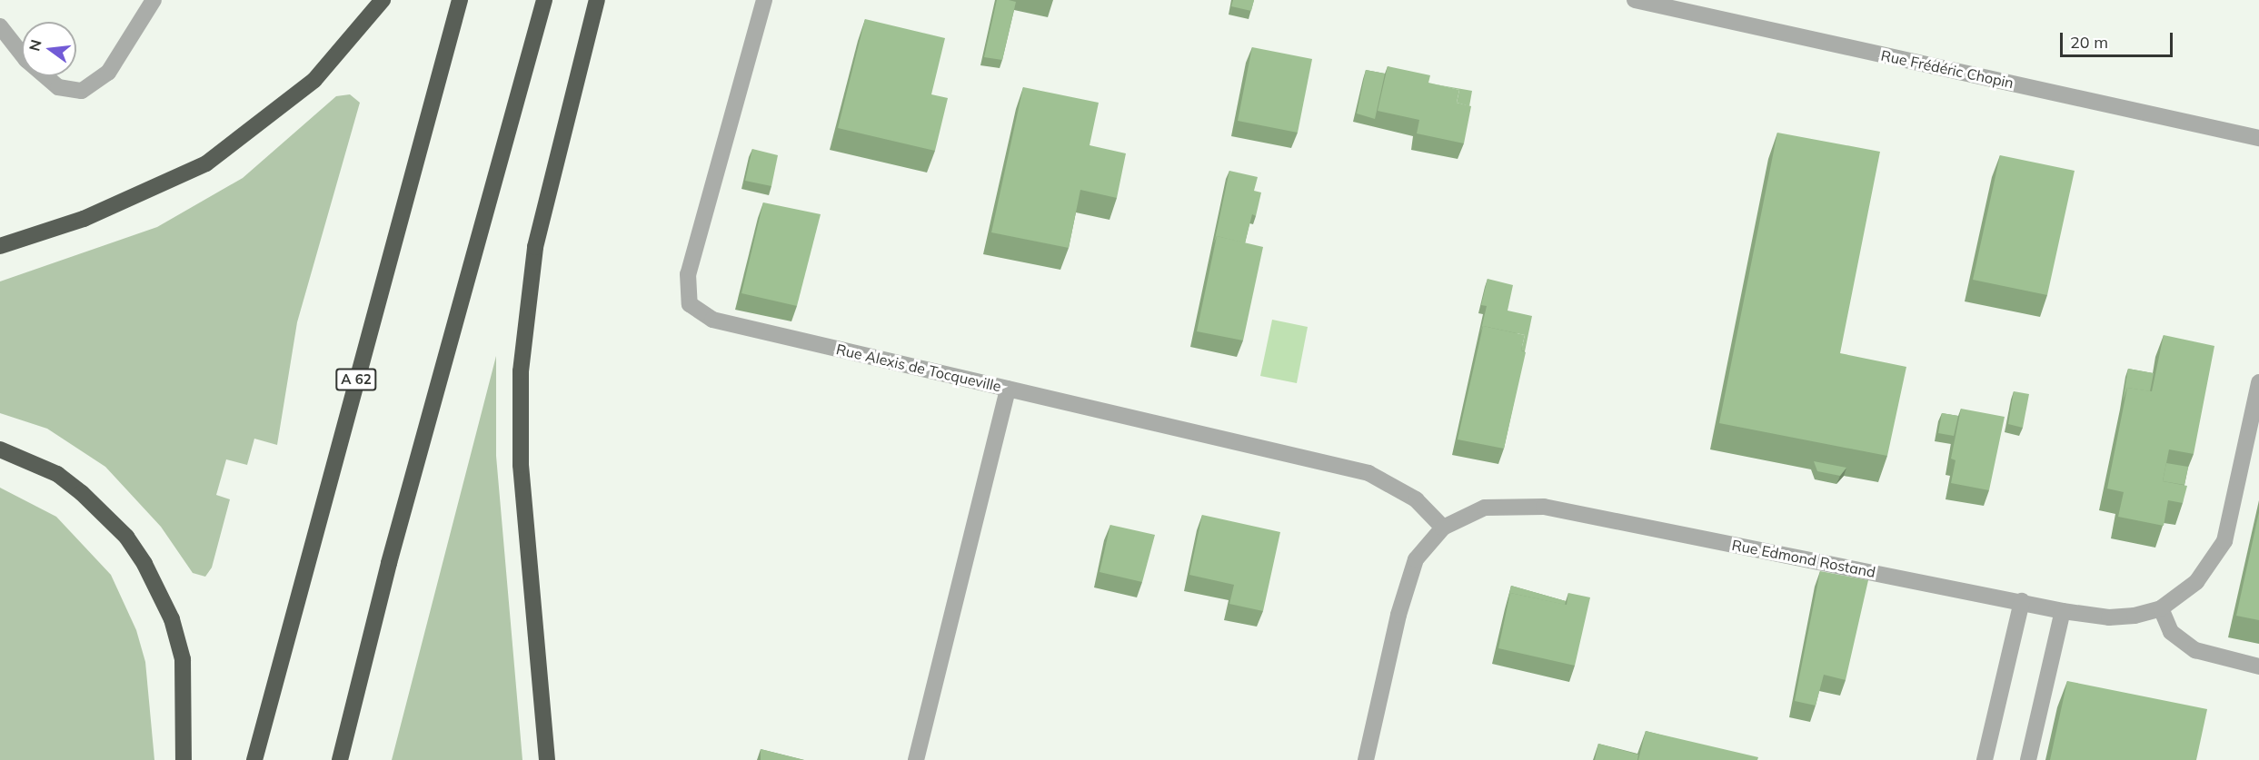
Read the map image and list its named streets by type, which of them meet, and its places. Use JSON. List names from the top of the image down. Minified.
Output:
{"streets":{"highway":["A 62"],"street":["Rue Frédéric Chopin","Rue Alexis de Tocqueville","Rue Edmond Rostand"]},"crossings":[["Rue Alexis de Tocqueville","Rue Edmond Rostand"]],"scale_bar":"20 m","north":"left"}
